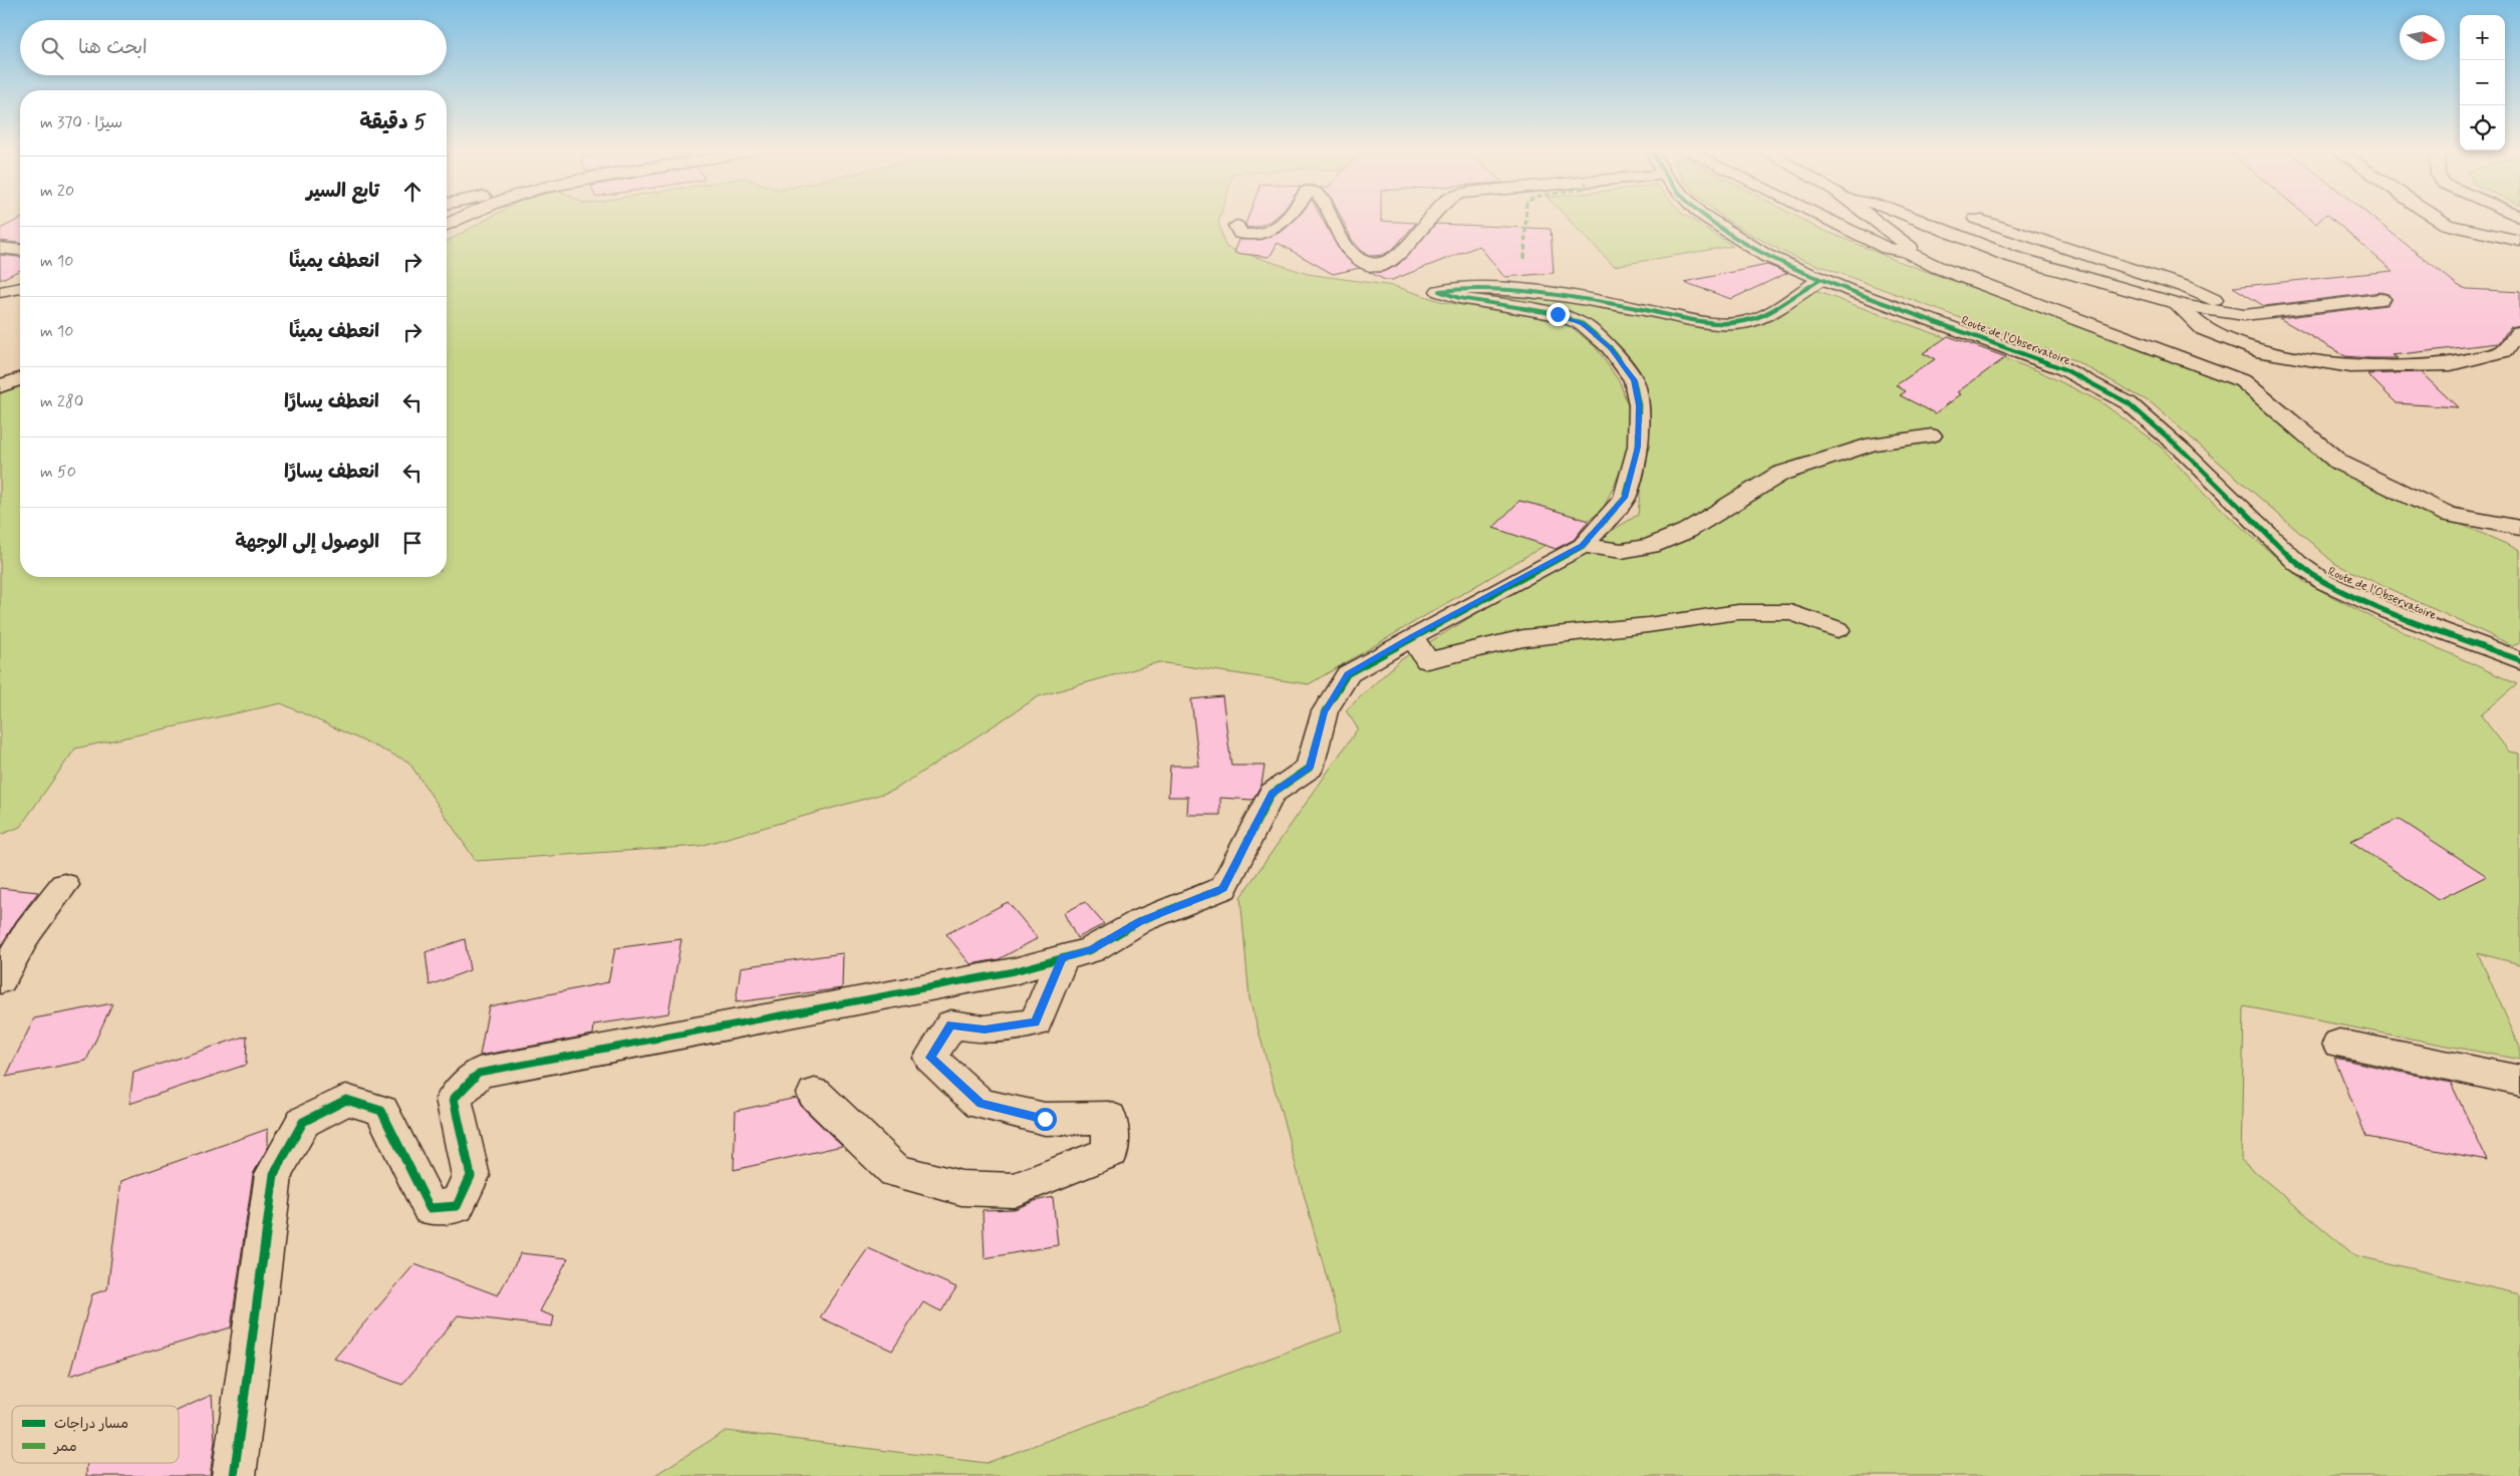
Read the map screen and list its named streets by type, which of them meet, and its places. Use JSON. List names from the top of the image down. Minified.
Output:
{"streets":{"street":["Route de l'Observatoire"]},"legend":["مسار دراجات","ممر"],"north":"right","page":{"map_buttons":["+","−"],"search":"ابحث هنا","heading":["5 دقيقة","سيرًا · 370 m"],"list":[["تابع السير","20 m"],["انعطف يمينًا","10 m"],["انعطف يمينًا","10 m"],["انعطف يسارًا","280 m"],["انعطف يسارًا","50 m"],"الوصول إلى الوجهة"]}}
